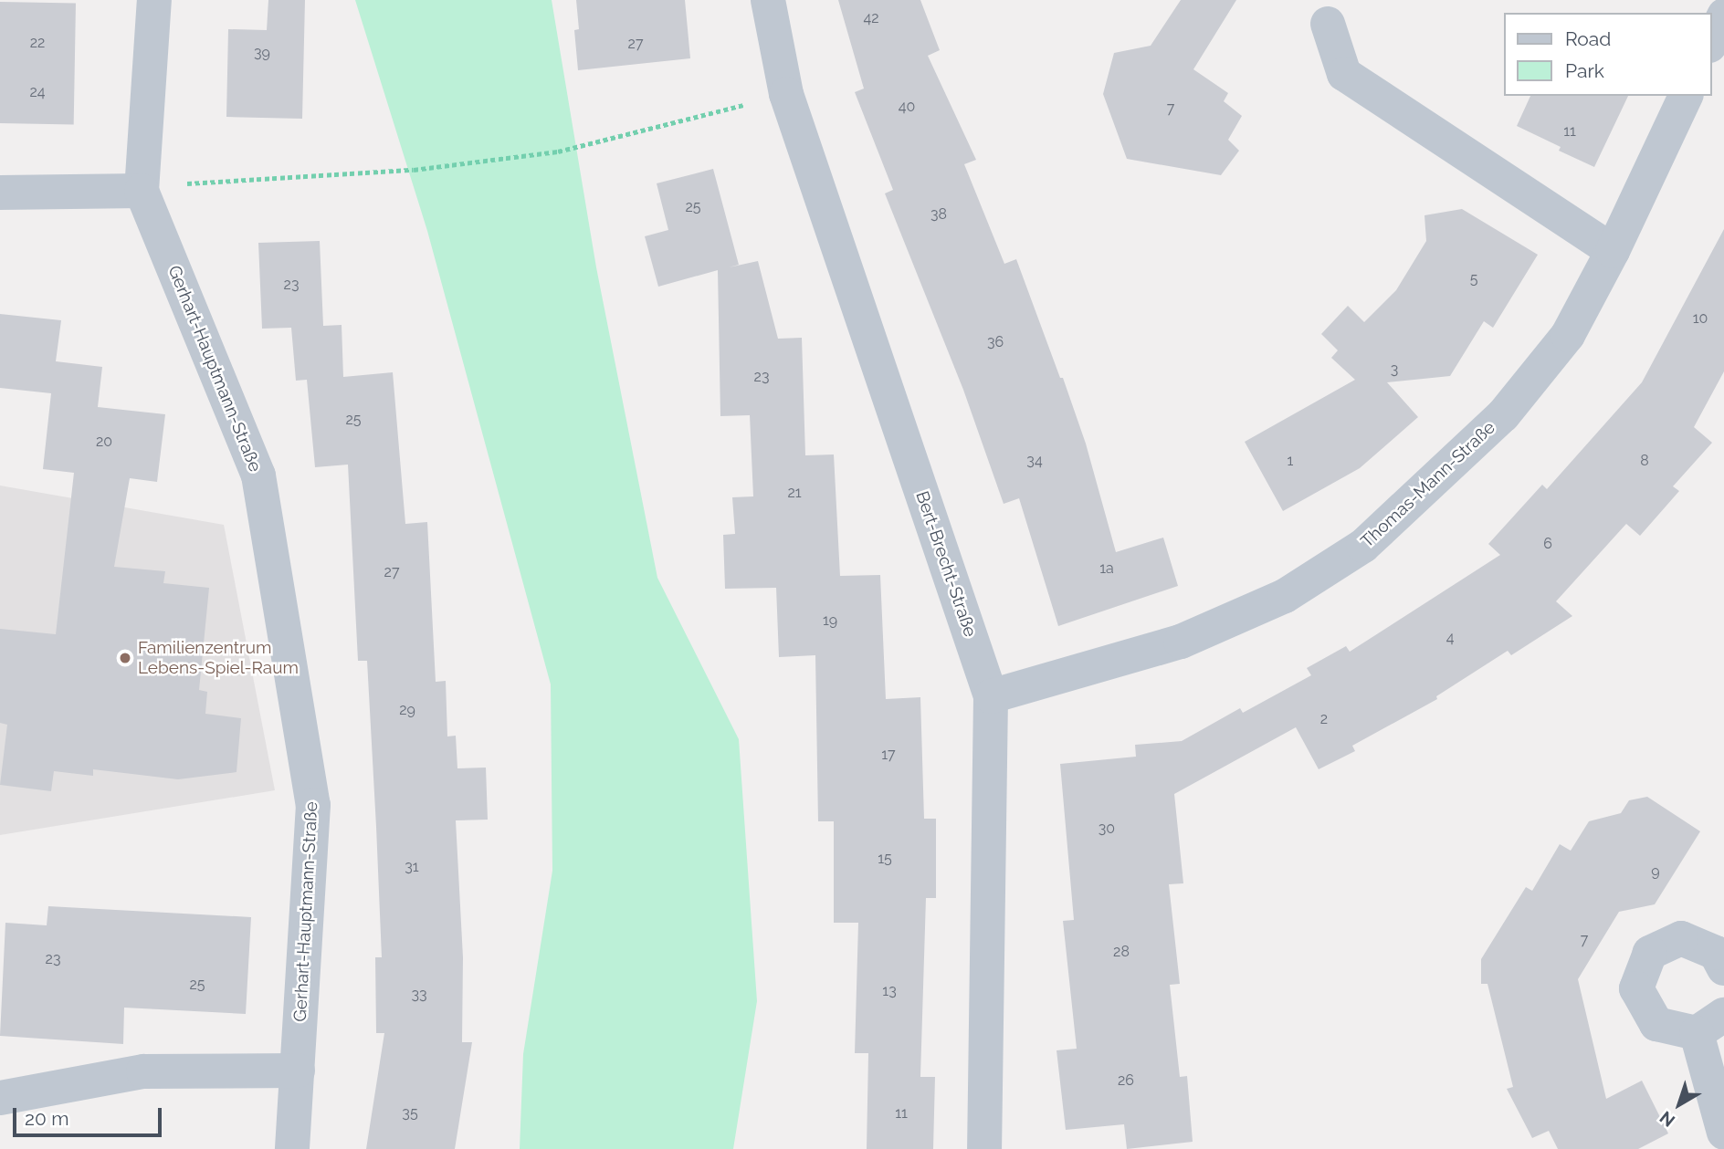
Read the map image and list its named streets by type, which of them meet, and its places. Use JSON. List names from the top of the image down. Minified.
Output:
{"streets":{"street":["Gerhart-Hauptmann-Straße","Thomas-Mann-Straße","Bert-Brecht-Straße"]},"crossings":[["Thomas-Mann-Straße","Bert-Brecht-Straße"]],"places":["Familienzentrum Lebens-Spiel-Raum"],"house_numbers":["42","22","27","39","24","40","7","11","25","38","5","23","10","36","3","23","25","20","34","1","8","21","6","1a","27","19","4","29","2","17","30","15","31","9","7","28","23","25","13","33","26","35","11"],"legend":["Road","Park"],"scale_bar":"20 m","north":"bottom left"}
